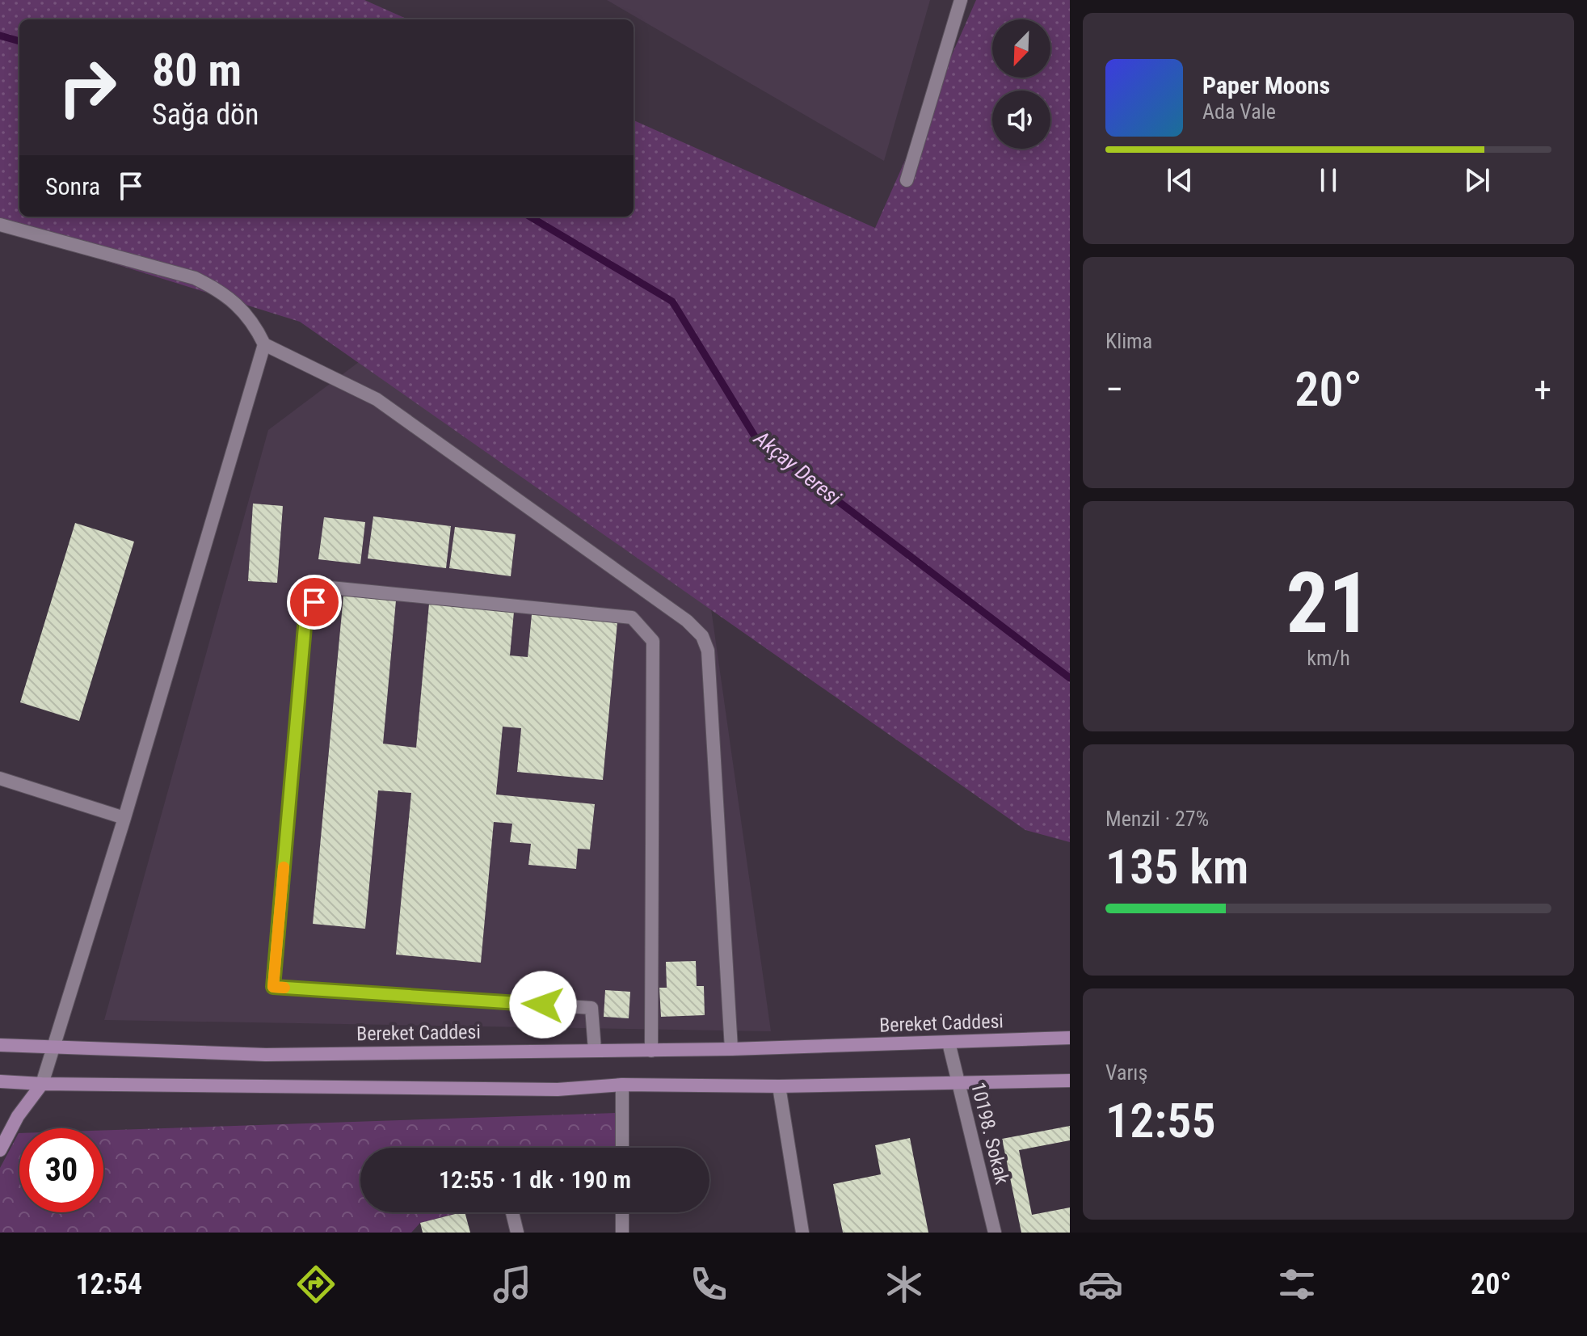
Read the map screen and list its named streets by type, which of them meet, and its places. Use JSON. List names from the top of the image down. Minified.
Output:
{"streets":{"street":["Bereket Caddesi","10198. Sokak"]},"crossings":[["Bereket Caddesi","10198. Sokak"]],"water":["Akçay Deresi"],"north":"bottom left","page":{"turn":["80 m","Sağa dön"],"song":["Paper Moons","Ada Vale"],"then":"Sonra","tile":["Klima",["21","km/h"],["Menzil · 27%","135 km"],["Varış","12:55"]],"heat":["−","20°","+"],"limit":"30","trip":"12:55 · 1 dk · 190 m","tabs":["12:54","20°"]}}
